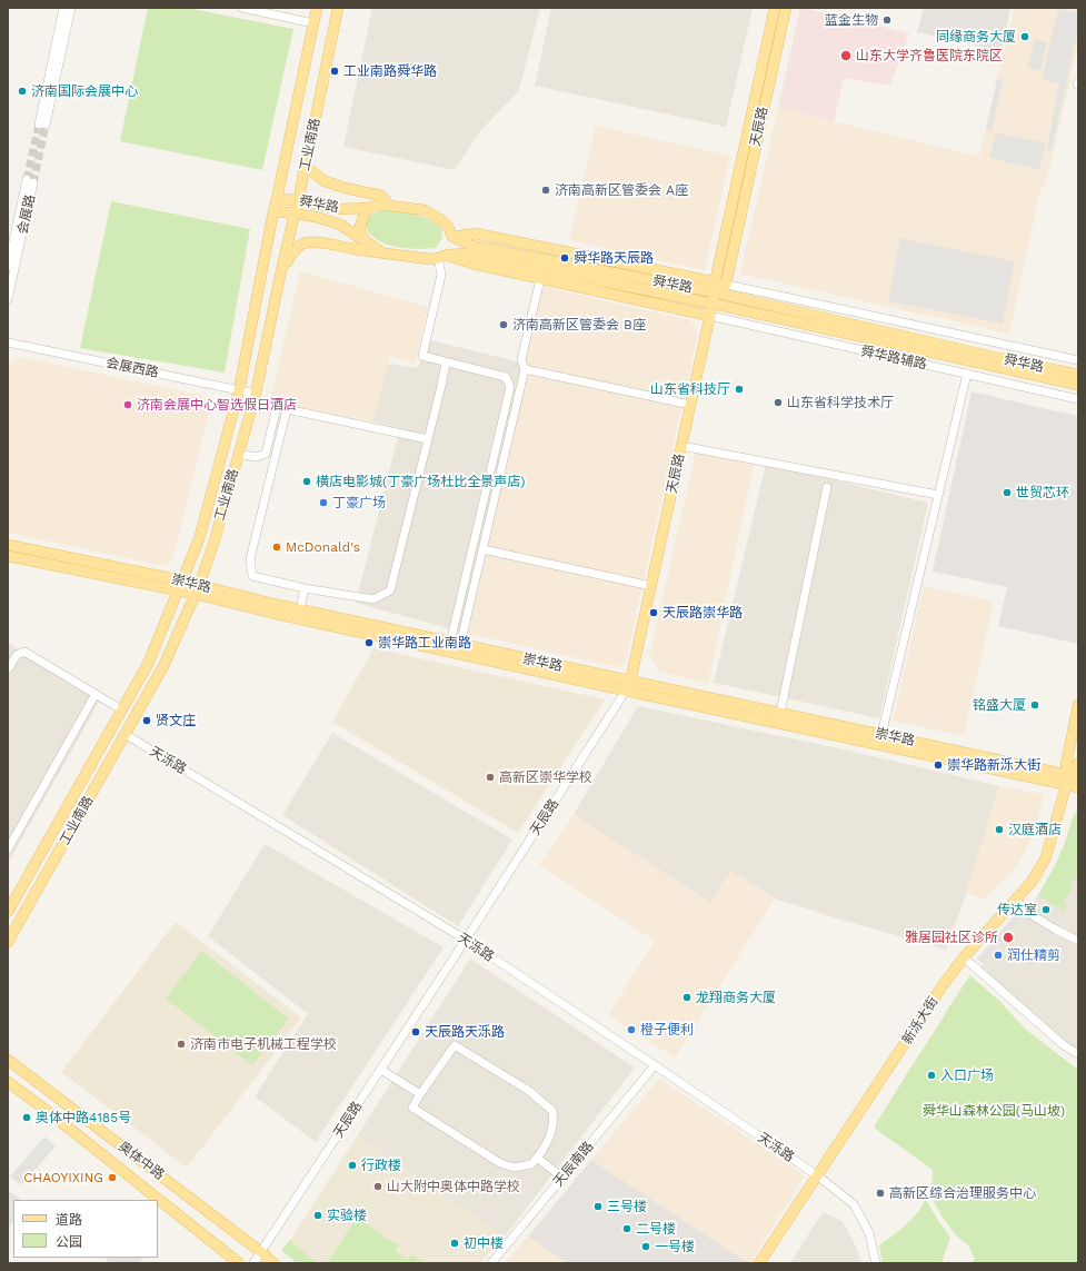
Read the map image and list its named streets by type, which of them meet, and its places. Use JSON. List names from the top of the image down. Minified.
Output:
{"streets":{"main road":["天辰路","工业南路","舜华路","崇华路","新泺大街","奥体中路"],"street":["会展路","舜华路辅路","会展西路","天泺路","天辰南路"]},"crossings":[["天辰路","舜华路"],["天辰路","舜华路辅路"],["天辰路","崇华路"],["天辰路","天泺路"],["天辰路","奥体中路"],["工业南路","舜华路"],["工业南路","会展西路"],["工业南路","崇华路"],["工业南路","天泺路"],["崇华路","新泺大街"],["天泺路","新泺大街"],["天泺路","天辰南路"]],"parks":["舜华山森林公园(马山坡)"],"places":["蓝金生物","同缘商务大厦","山东大学齐鲁医院东院区","工业南路舜华路","济南国际会展中心","济南高新区管委会 A座","舜华路天辰路","济南高新区管委会 B座","山东省科技厅","山东省科学技术厅","济南会展中心智选假日酒店","横店电影城(丁豪广场杜比全景声店)","世贸芯环","丁豪广场","McDonald's","天辰路崇华路","崇华路工业南路","铭盛大厦","贤文庄","崇华路新泺大街","高新区崇华学校","汉庭酒店","传达室","雅居园社区诊所","润仕精剪","龙翔商务大厦","橙子便利","天辰路天泺路","济南市电子机械工程学校","入口广场","奥体中路4185号","行政楼","CHAOYIXING","山大附中奥体中路学校","高新区综合治理服务中心","三号楼","实验楼","二号楼","初中楼","一号楼"],"legend":["道路","公园"]}
